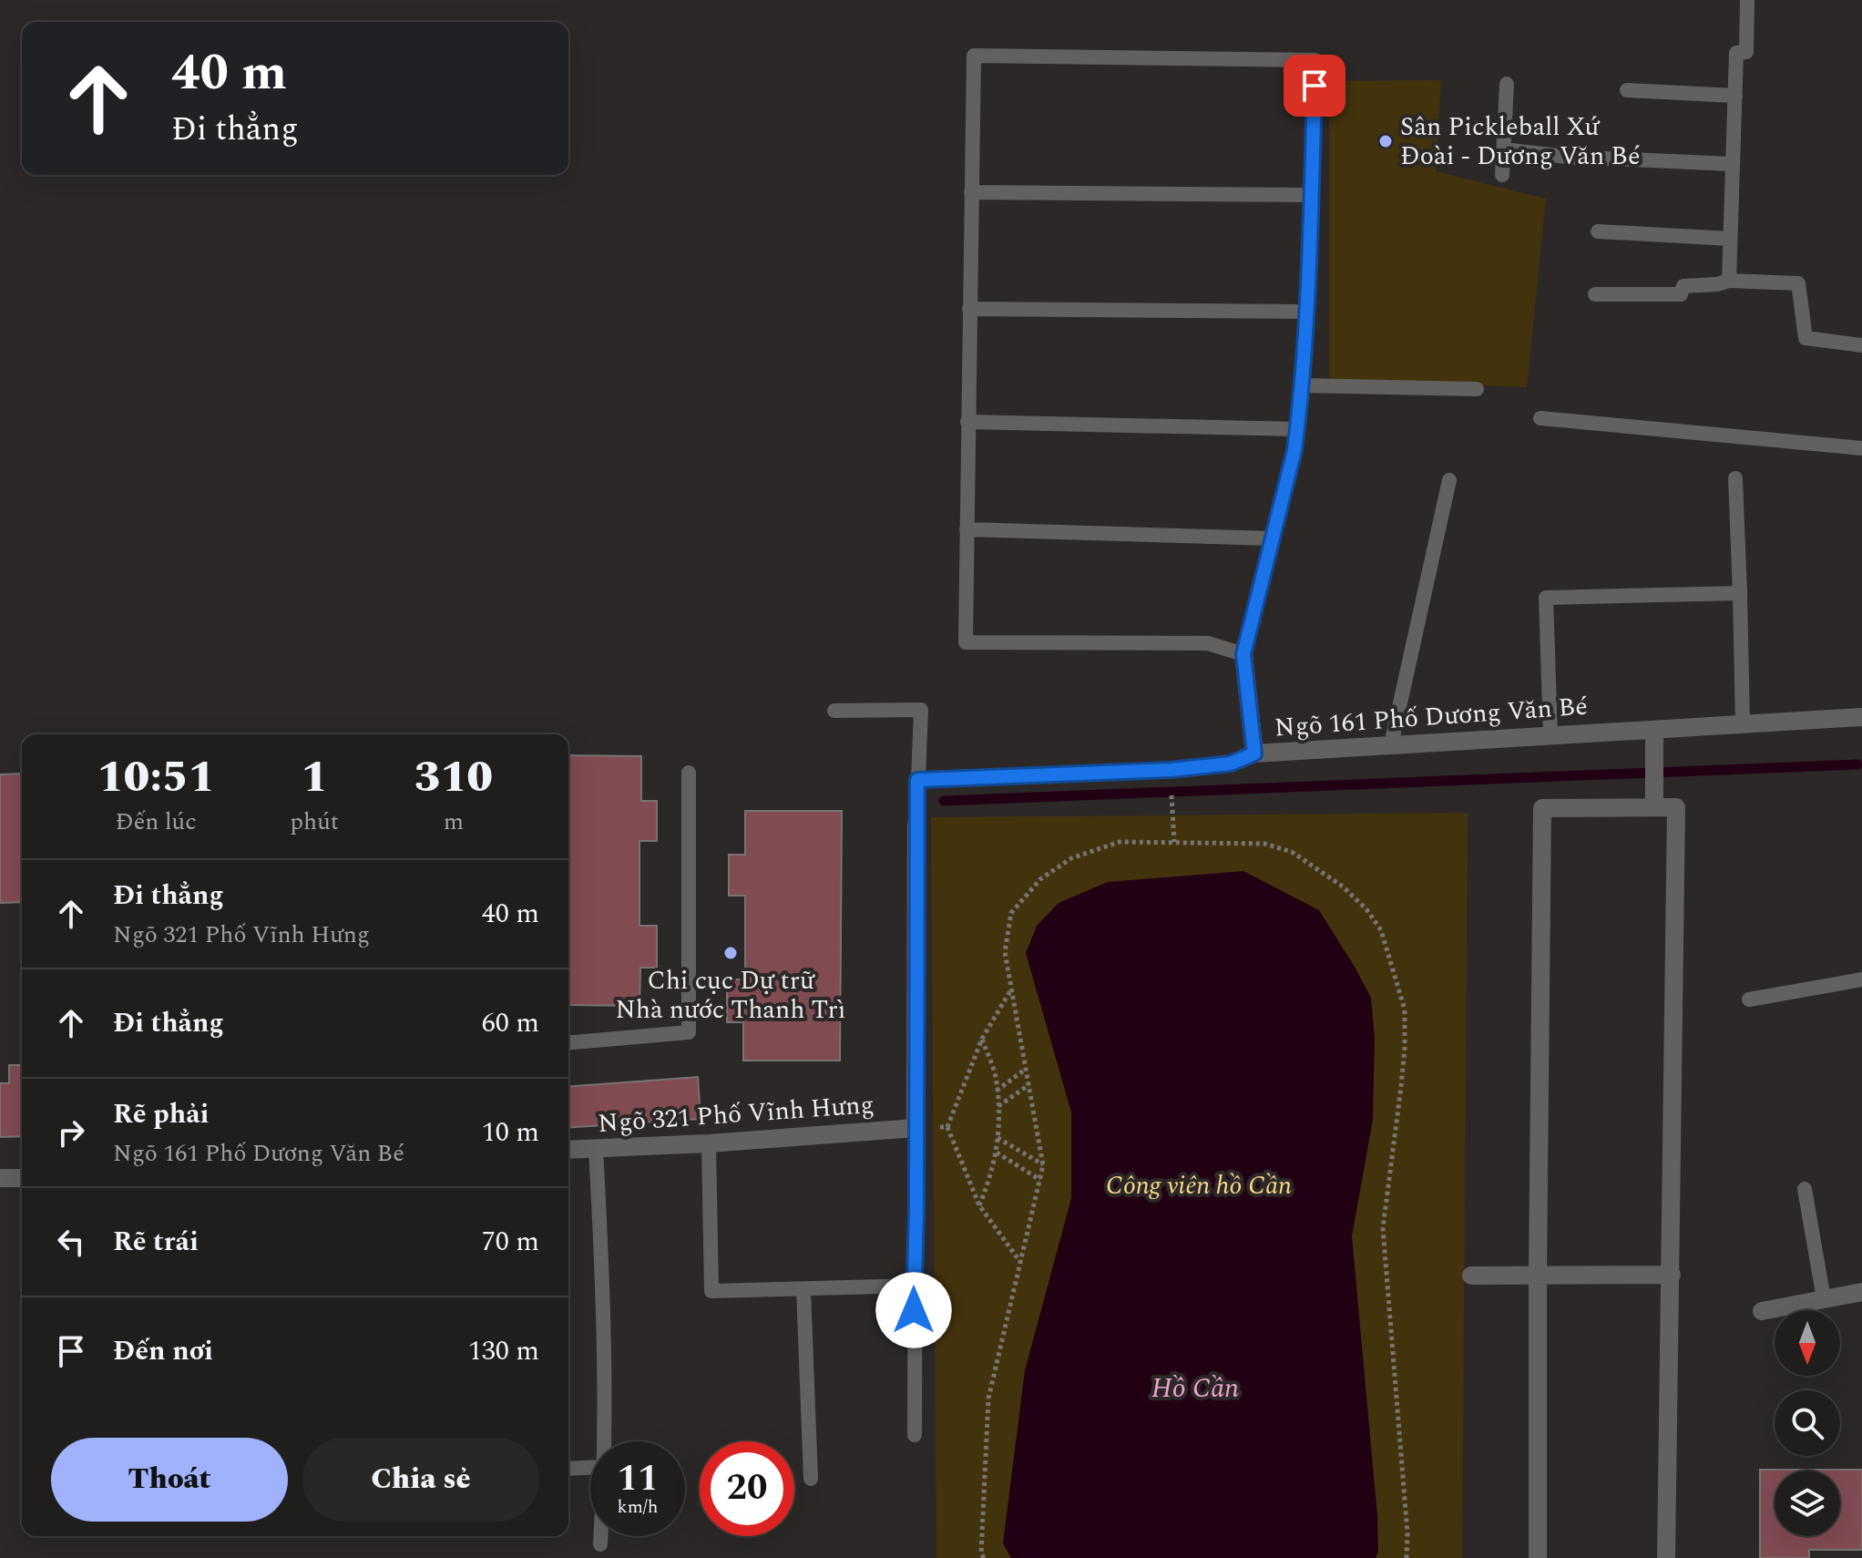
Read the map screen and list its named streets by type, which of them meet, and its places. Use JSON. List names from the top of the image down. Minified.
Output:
{"streets":{"street":["Ngõ 161 Phố Dương Văn Bé","Ngõ 321 Phố Vĩnh Hưng"]},"water":["Hồ Cần"],"parks":["Công viên hồ Cần"],"places":["Sân Pickleball Xứ Đoài - Dương Văn Bé","Chi cục Dự trữ Nhà nước Thanh Trì"],"north":"bottom","page":{"turn":["40 m","Đi thẳng"],"eta":["10:51","Đến lúc","1","phút","310","m"],"list":[{"name":"Đi thẳng","note":"Ngõ 321 Phố Vĩnh Hưng","value":"40 m"},{"name":"Đi thẳng","value":"60 m"},{"name":"Rẽ phải","note":"Ngõ 161 Phố Dương Văn Bé","value":"10 m"},{"name":"Rẽ trái","value":"70 m"},{"name":"Đến nơi","value":"130 m"}],"buttons":["Thoát","Chia sẻ"],"speed":"11 km/h","limit":"20"}}
